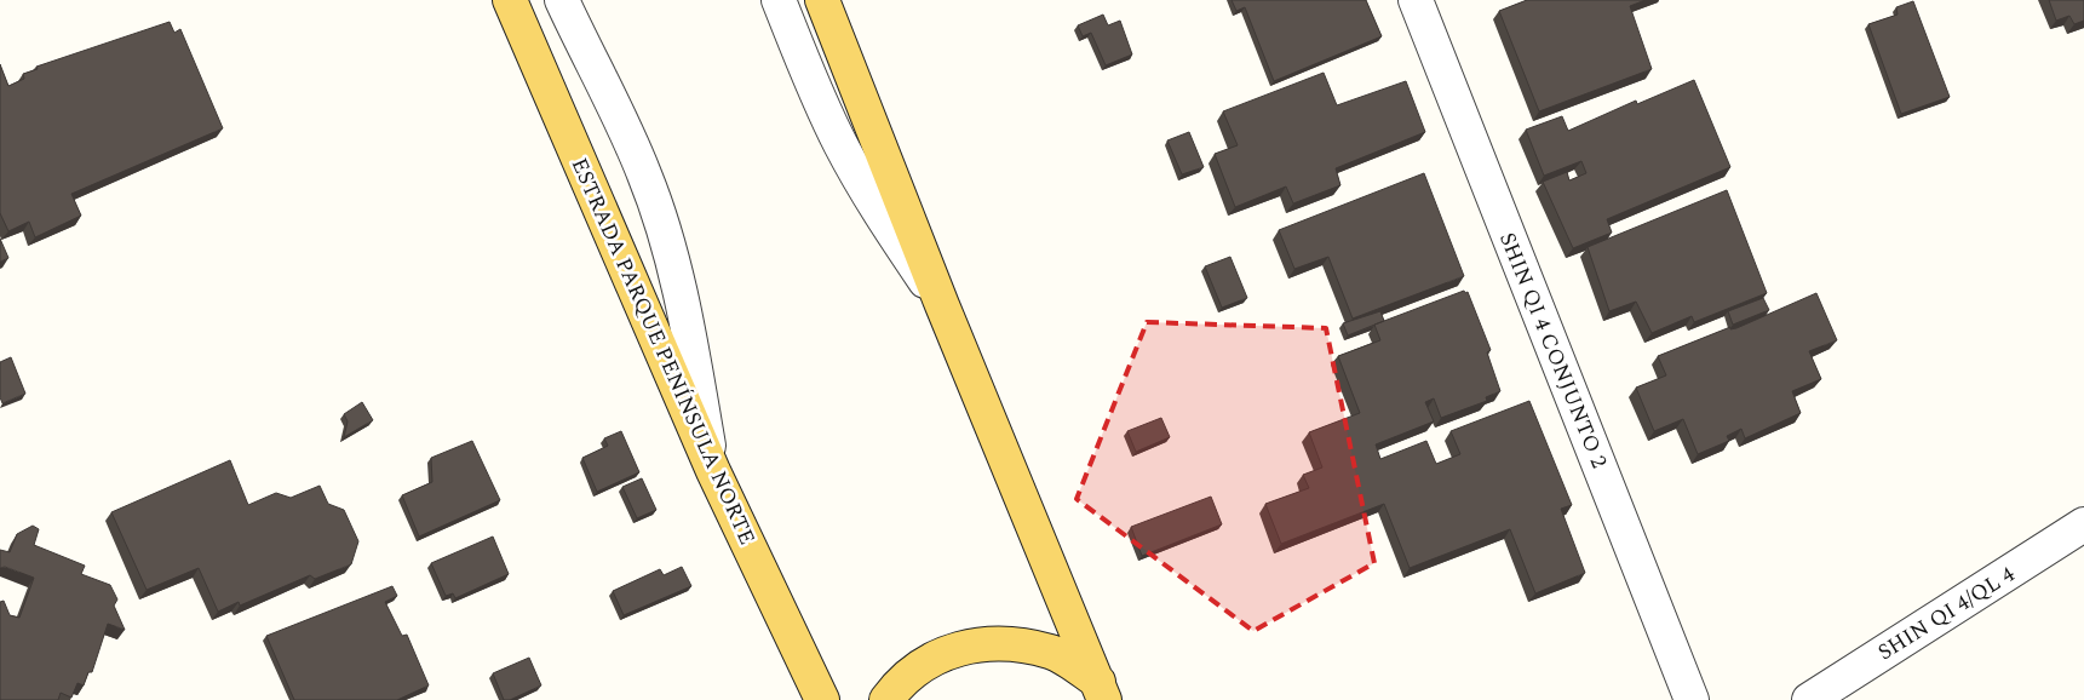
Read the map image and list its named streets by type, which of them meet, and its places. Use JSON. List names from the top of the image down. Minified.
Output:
{"streets":{"main road":["ESTRADA PARQUE PENÍNSULA NORTE"],"street":["SHIN QI 4 CONJUNTO 2","SHIN QI 4/QL 4"]}}
